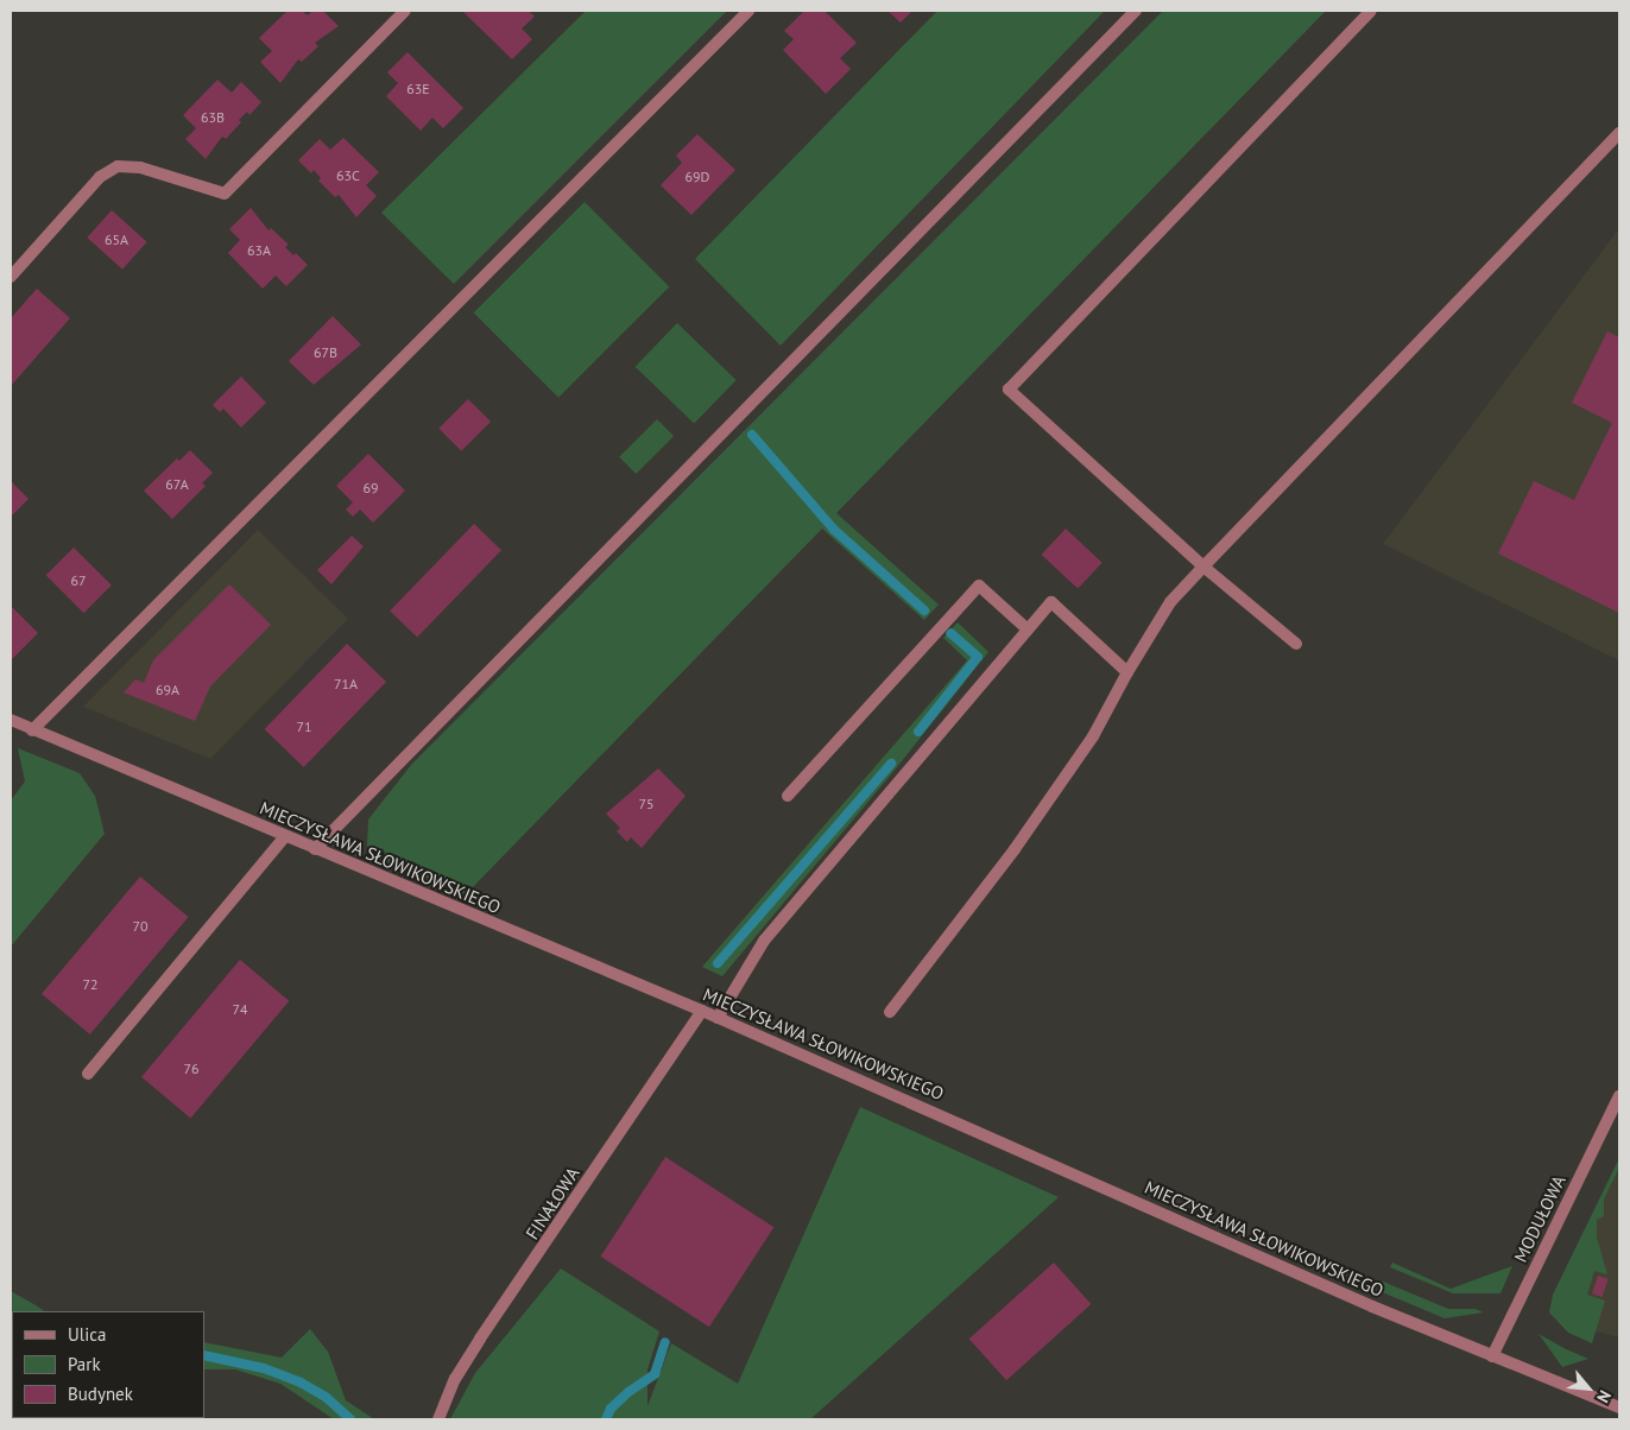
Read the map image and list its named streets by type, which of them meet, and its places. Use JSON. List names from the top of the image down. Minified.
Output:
{"streets":{"street":["MIECZYSŁAWA SŁOWIKOWSKIEGO","FINAŁOWA","MODUŁOWA"]},"crossings":[["MIECZYSŁAWA SŁOWIKOWSKIEGO","FINAŁOWA"],["MIECZYSŁAWA SŁOWIKOWSKIEGO","MODUŁOWA"]],"house_numbers":["63E","63B","63C","69D","65A","63A","67B","67A","69","67","71A","69A","71","75","70","72","74","76"],"legend":["Ulica","Park","Budynek"],"north":"bottom right"}
